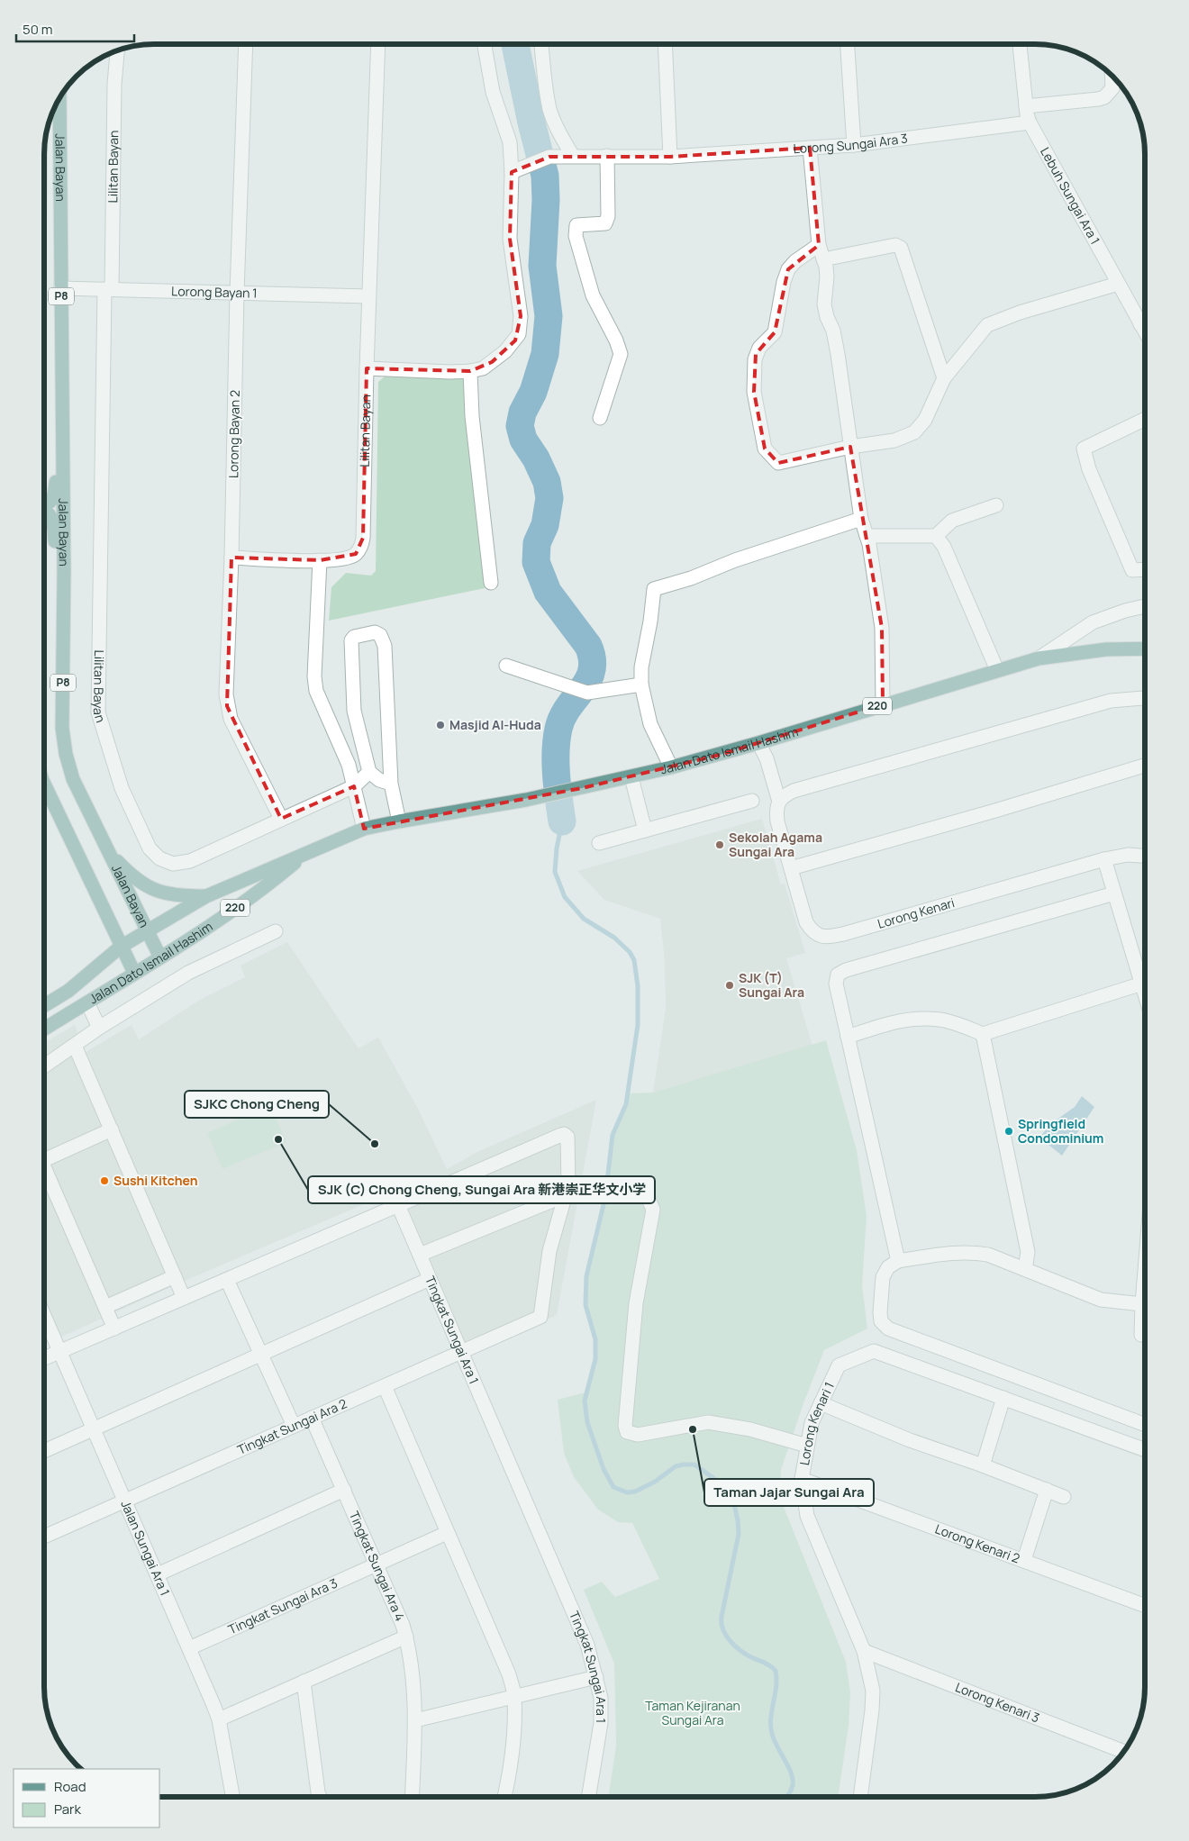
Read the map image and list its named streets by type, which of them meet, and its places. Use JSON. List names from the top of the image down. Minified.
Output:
{"streets":{"main road":["Jalan Bayan","P8","220","Jalan Dato Ismail Hashim"],"street":["Lorong Sungai Ara 3","Lilitan Bayan","Lebuh Sungai Ara 1","Lorong Bayan 1","Lorong Bayan 2","Lorong Kenari","Tingkat Sungai Ara 1","Lorong Kenari 1","Tingkat Sungai Ara 2","Lorong Kenari 2","Jalan Sungai Ara 1","Tingkat Sungai Ara 4","Tingkat Sungai Ara 3","Lorong Kenari 3"]},"crossings":[["Lorong Sungai Ara 3","Lebuh Sungai Ara 1"],["Lilitan Bayan","Lorong Bayan 1"],["Lilitan Bayan","Lorong Bayan 2"],["Jalan Bayan","Lorong Bayan 1"],["Jalan Bayan","Jalan Dato Ismail Hashim"],["Lorong Bayan 1","Lorong Bayan 2"],["Jalan Dato Ismail Hashim","Lorong Kenari"],["Tingkat Sungai Ara 1","Tingkat Sungai Ara 2"],["Lorong Kenari 1","Lorong Kenari 2"],["Lorong Kenari 1","Lorong Kenari 3"],["Tingkat Sungai Ara 2","Jalan Sungai Ara 1"],["Tingkat Sungai Ara 2","Tingkat Sungai Ara 4"],["Jalan Sungai Ara 1","Tingkat Sungai Ara 3"],["Tingkat Sungai Ara 4","Tingkat Sungai Ara 3"]],"parks":["Taman Kejiranan Sungai Ara"],"places":["Masjid Al-Huda","Sekolah Agama Sungai Ara","SJK (T) Sungai Ara","Springfield Condominium","SJK (C) Chong Cheng, Sungai Ara 新港崇正华文小学","SJKC Chong Cheng","Sushi Kitchen","Taman Jajar Sungai Ara"],"legend":["Road","Park"],"scale_bar":"50 m"}
